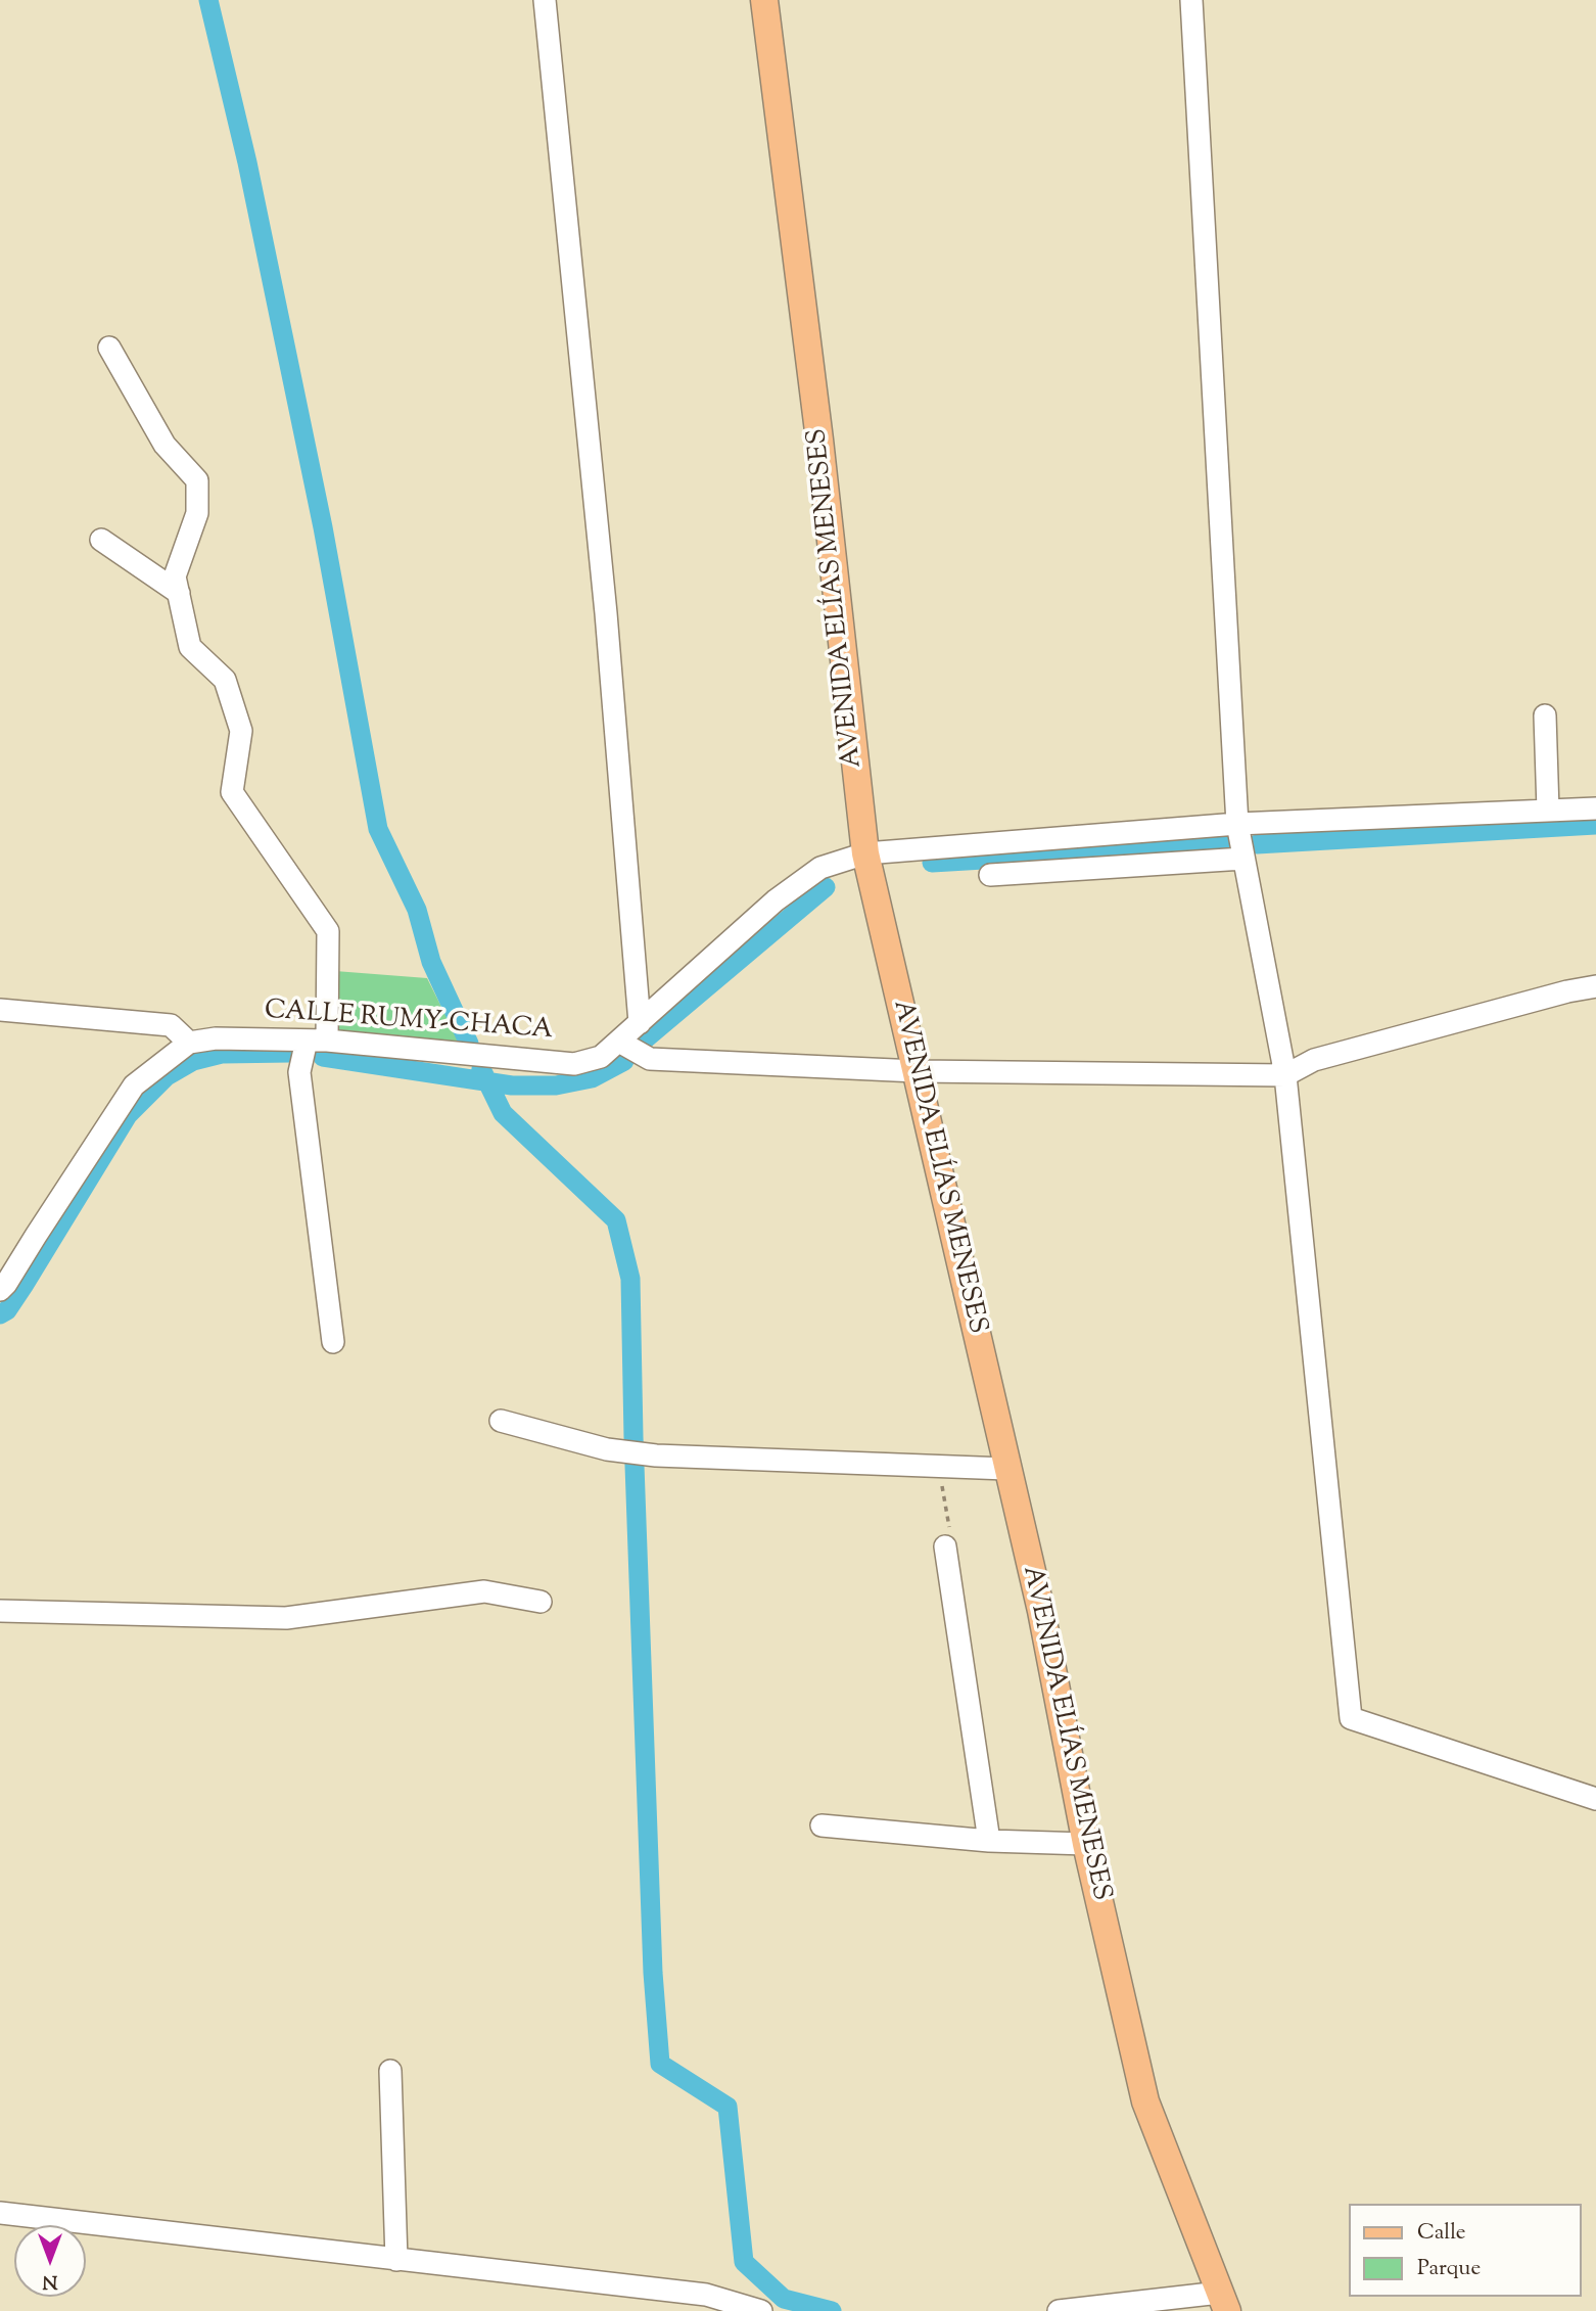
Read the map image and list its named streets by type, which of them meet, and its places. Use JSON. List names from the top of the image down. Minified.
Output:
{"streets":{"main road":["AVENIDA ELÍAS MENESES"],"street":["CALLE RUMY-CHACA"]},"crossings":[["AVENIDA ELÍAS MENESES","CALLE RUMY-CHACA"]],"legend":["Calle","Parque"],"north":"bottom"}
